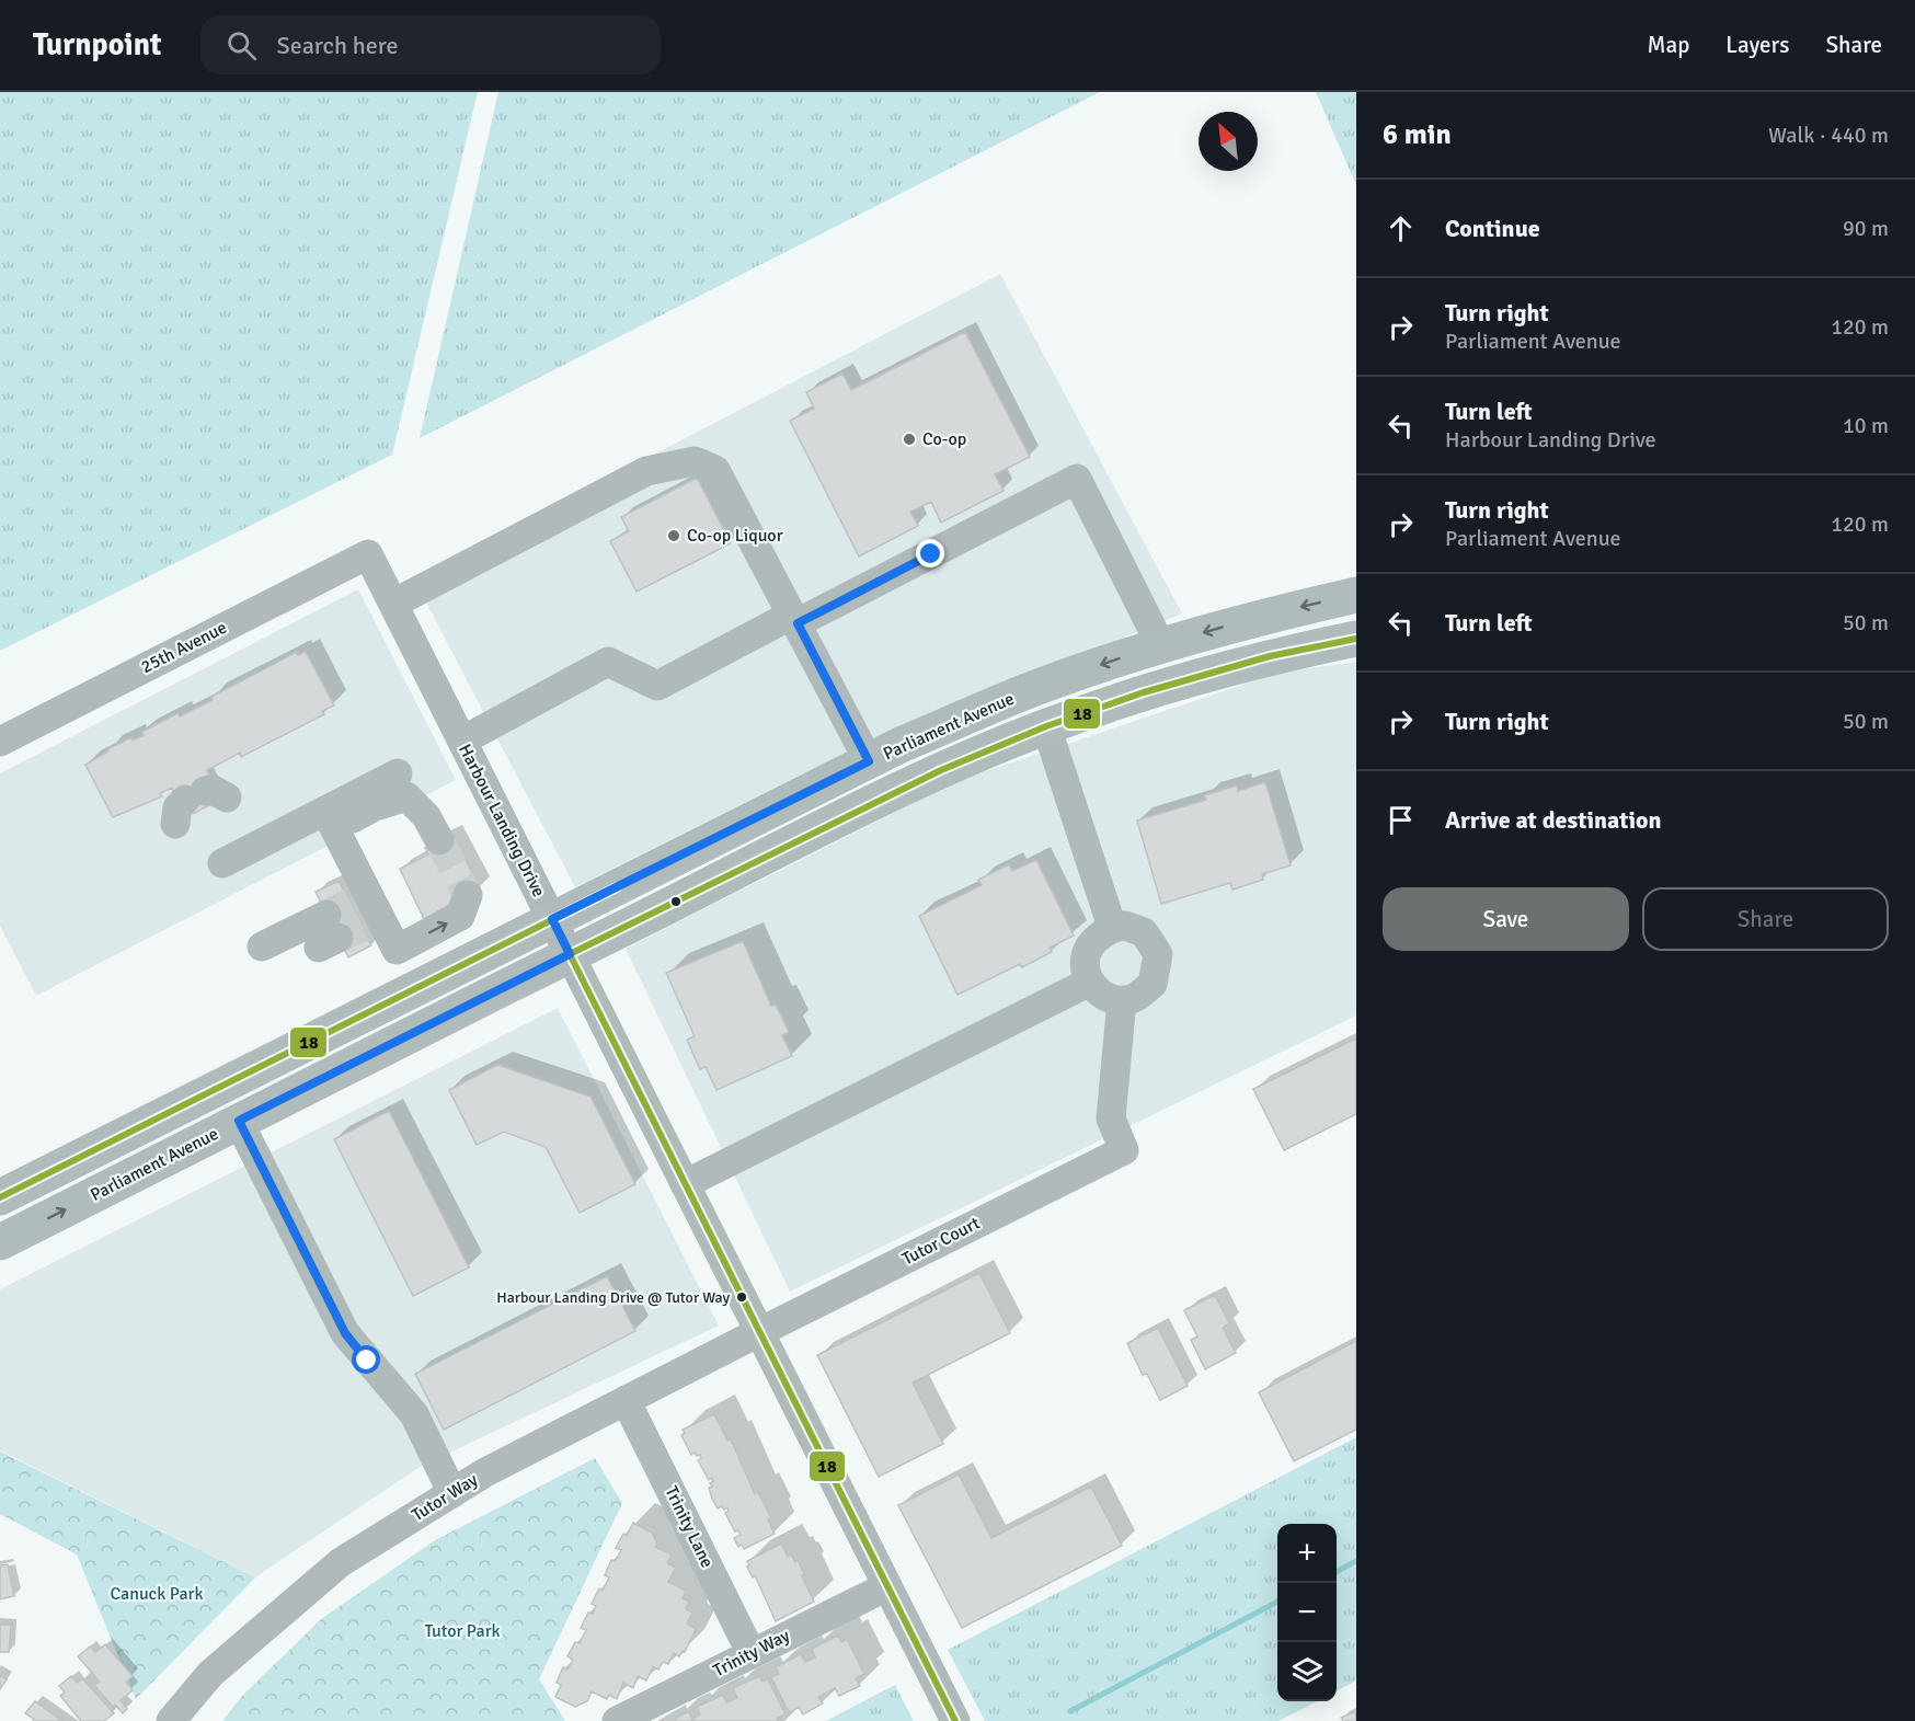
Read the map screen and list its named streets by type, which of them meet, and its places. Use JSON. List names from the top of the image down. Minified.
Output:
{"streets":{"main road":["Parliament Avenue"],"street":["25th Avenue","Harbour Landing Drive","Tutor Court","Tutor Way","Trinity Lane","Trinity Way"]},"crossings":[["25th Avenue","Harbour Landing Drive"],["Parliament Avenue","Harbour Landing Drive"],["Harbour Landing Drive","Tutor Court"],["Harbour Landing Drive","Tutor Way"],["Harbour Landing Drive","Trinity Way"],["Tutor Court","Tutor Way"],["Tutor Way","Trinity Lane"],["Trinity Lane","Trinity Way"]],"parks":["Canuck Park","Tutor Park"],"places":["Co-op","Co-op Liquor","Harbour Landing Drive @ Tutor Way"],"lines":["transit line 18"],"north":"top left","page":{"header":"Turnpoint","search":"Search here","nav":["Map","Layers","Share"],"heading":["6 min","Walk · 440 m"],"list":[["Continue","90 m"],["Turn right","Parliament Avenue","120 m"],["Turn left","Harbour Landing Drive","10 m"],["Turn right","Parliament Avenue","120 m"],["Turn left","50 m"],["Turn right","50 m"],"Arrive at destination"],"buttons":["Save","Share"],"map_buttons":["+","−"]}}
